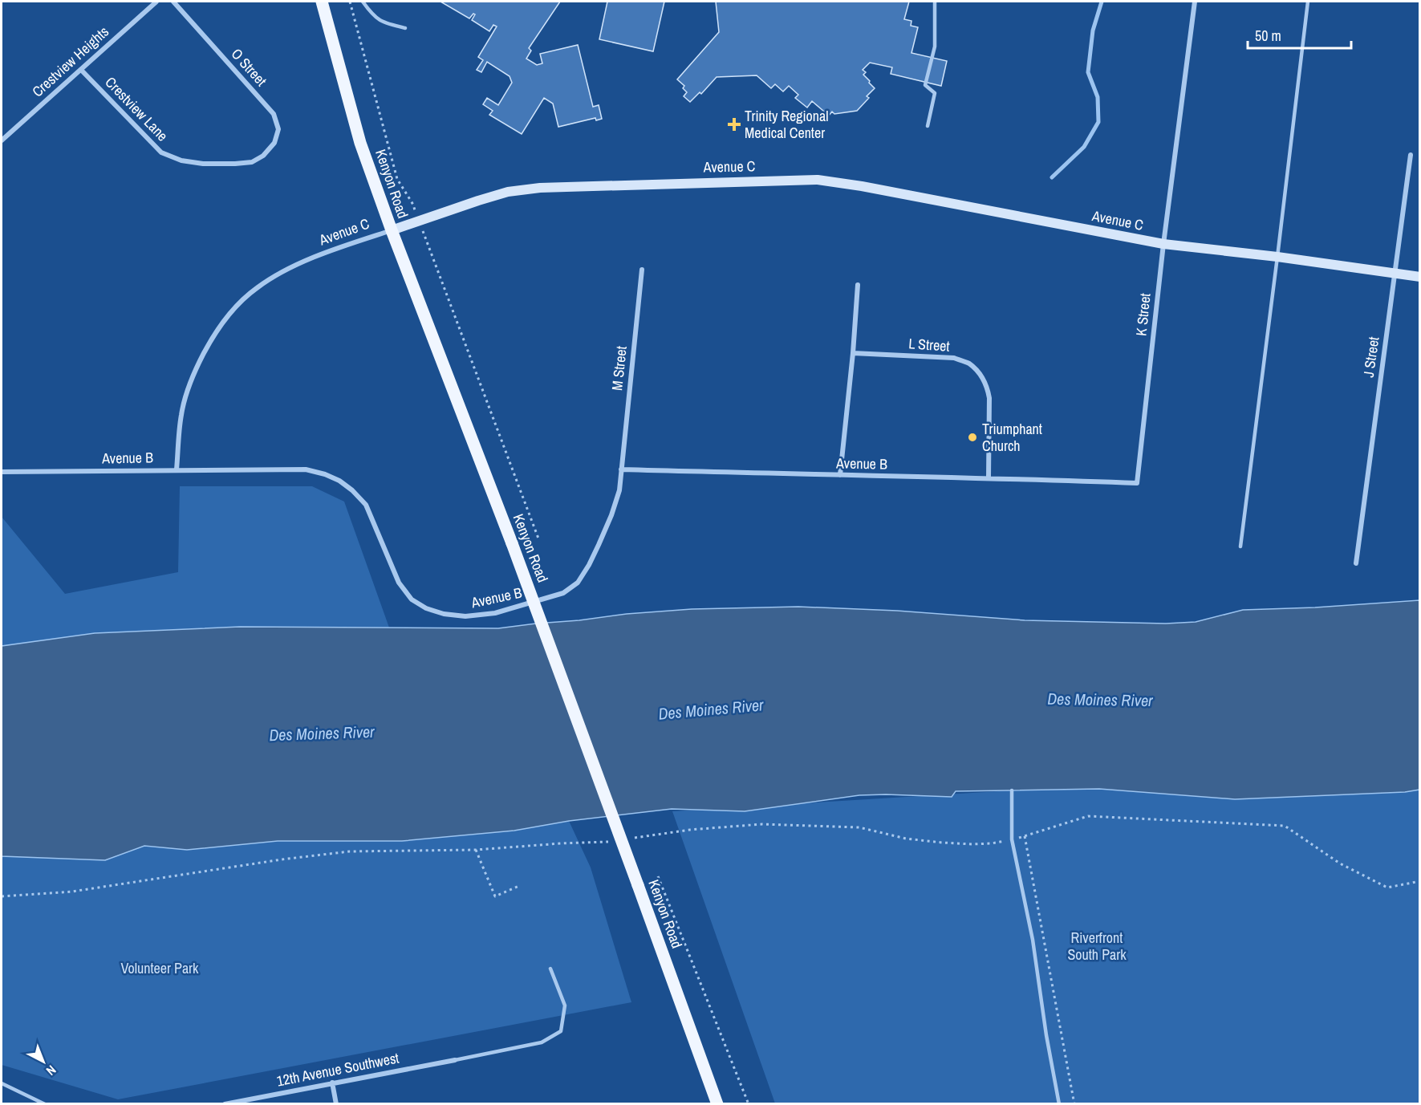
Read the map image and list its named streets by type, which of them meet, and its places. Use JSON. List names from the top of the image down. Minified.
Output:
{"streets":{"main road":["Kenyon Road"],"street":["Crestview Heights","O Street","Crestview Lane","Avenue C","K Street","L Street","J Street","M Street","Avenue B","12th Avenue Southwest"]},"crossings":[["Crestview Heights","Crestview Lane"],["O Street","Crestview Lane"],["Avenue C","Kenyon Road"],["Avenue C","K Street"],["Avenue C","J Street"],["Avenue C","Avenue B"],["K Street","L Street"],["K Street","Avenue B"],["L Street","Avenue B"],["M Street","Avenue B"]],"water":["Des Moines River"],"parks":["Riverfront South Park","Volunteer Park"],"places":{"health":["Trinity Regional Medical Center"],"other":["Triumphant Church"]},"scale_bar":"50 m","north":"bottom right"}
